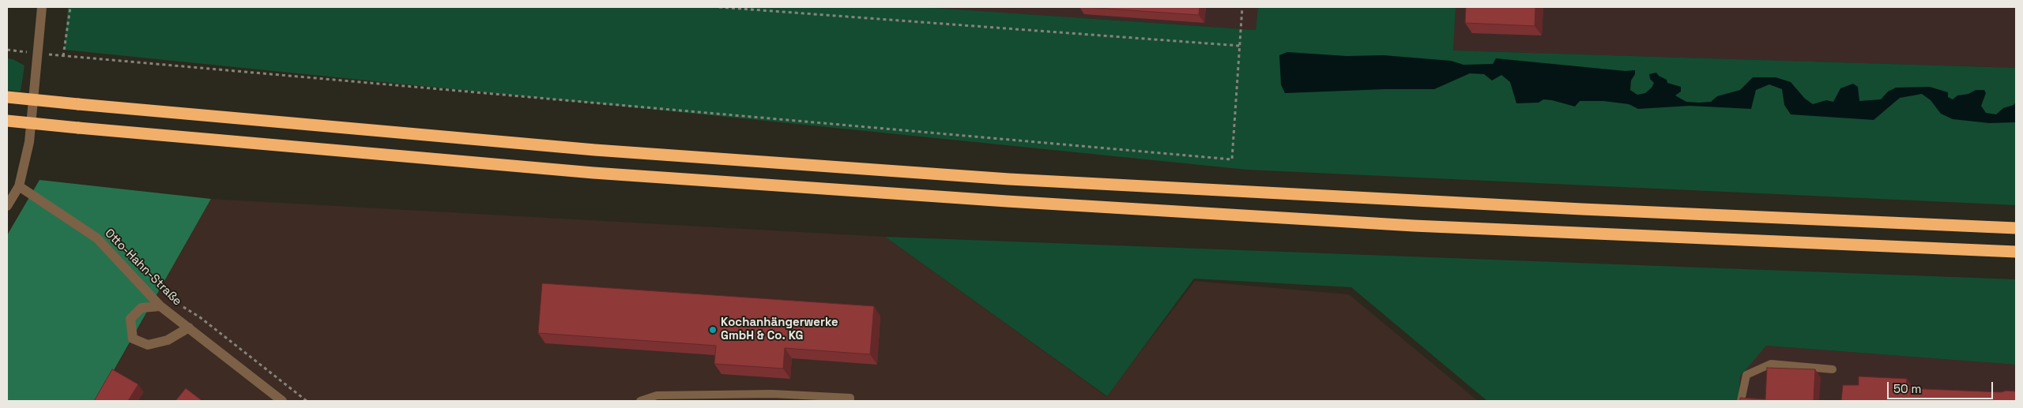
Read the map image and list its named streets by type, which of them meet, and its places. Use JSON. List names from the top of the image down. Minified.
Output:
{"streets":{"street":["Otto-Hahn-Straße"]},"places":["Kochanhängerwerke GmbH & Co. KG"],"scale_bar":"50 m"}
